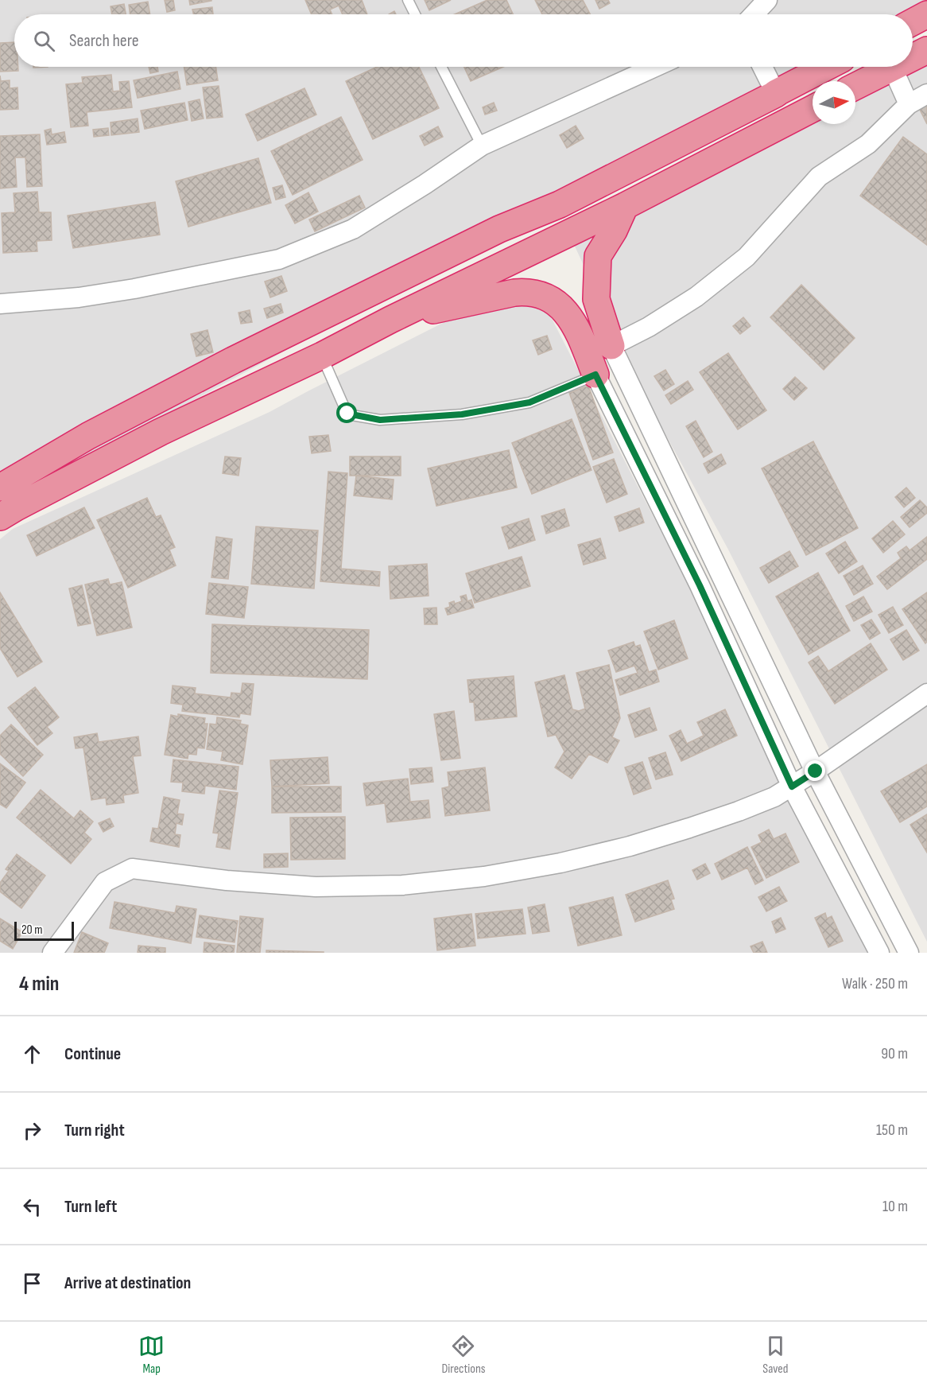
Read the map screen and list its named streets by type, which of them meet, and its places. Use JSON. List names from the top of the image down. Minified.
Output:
{"scale_bar":"20 m","north":"right","page":{"search":"Search here","scale":"20 m","heading":["4 min","Walk · 250 m"],"list":[["Continue","90 m"],["Turn right","150 m"],["Turn left","10 m"],"Arrive at destination"],"nav":["Map","Directions","Saved"]}}
